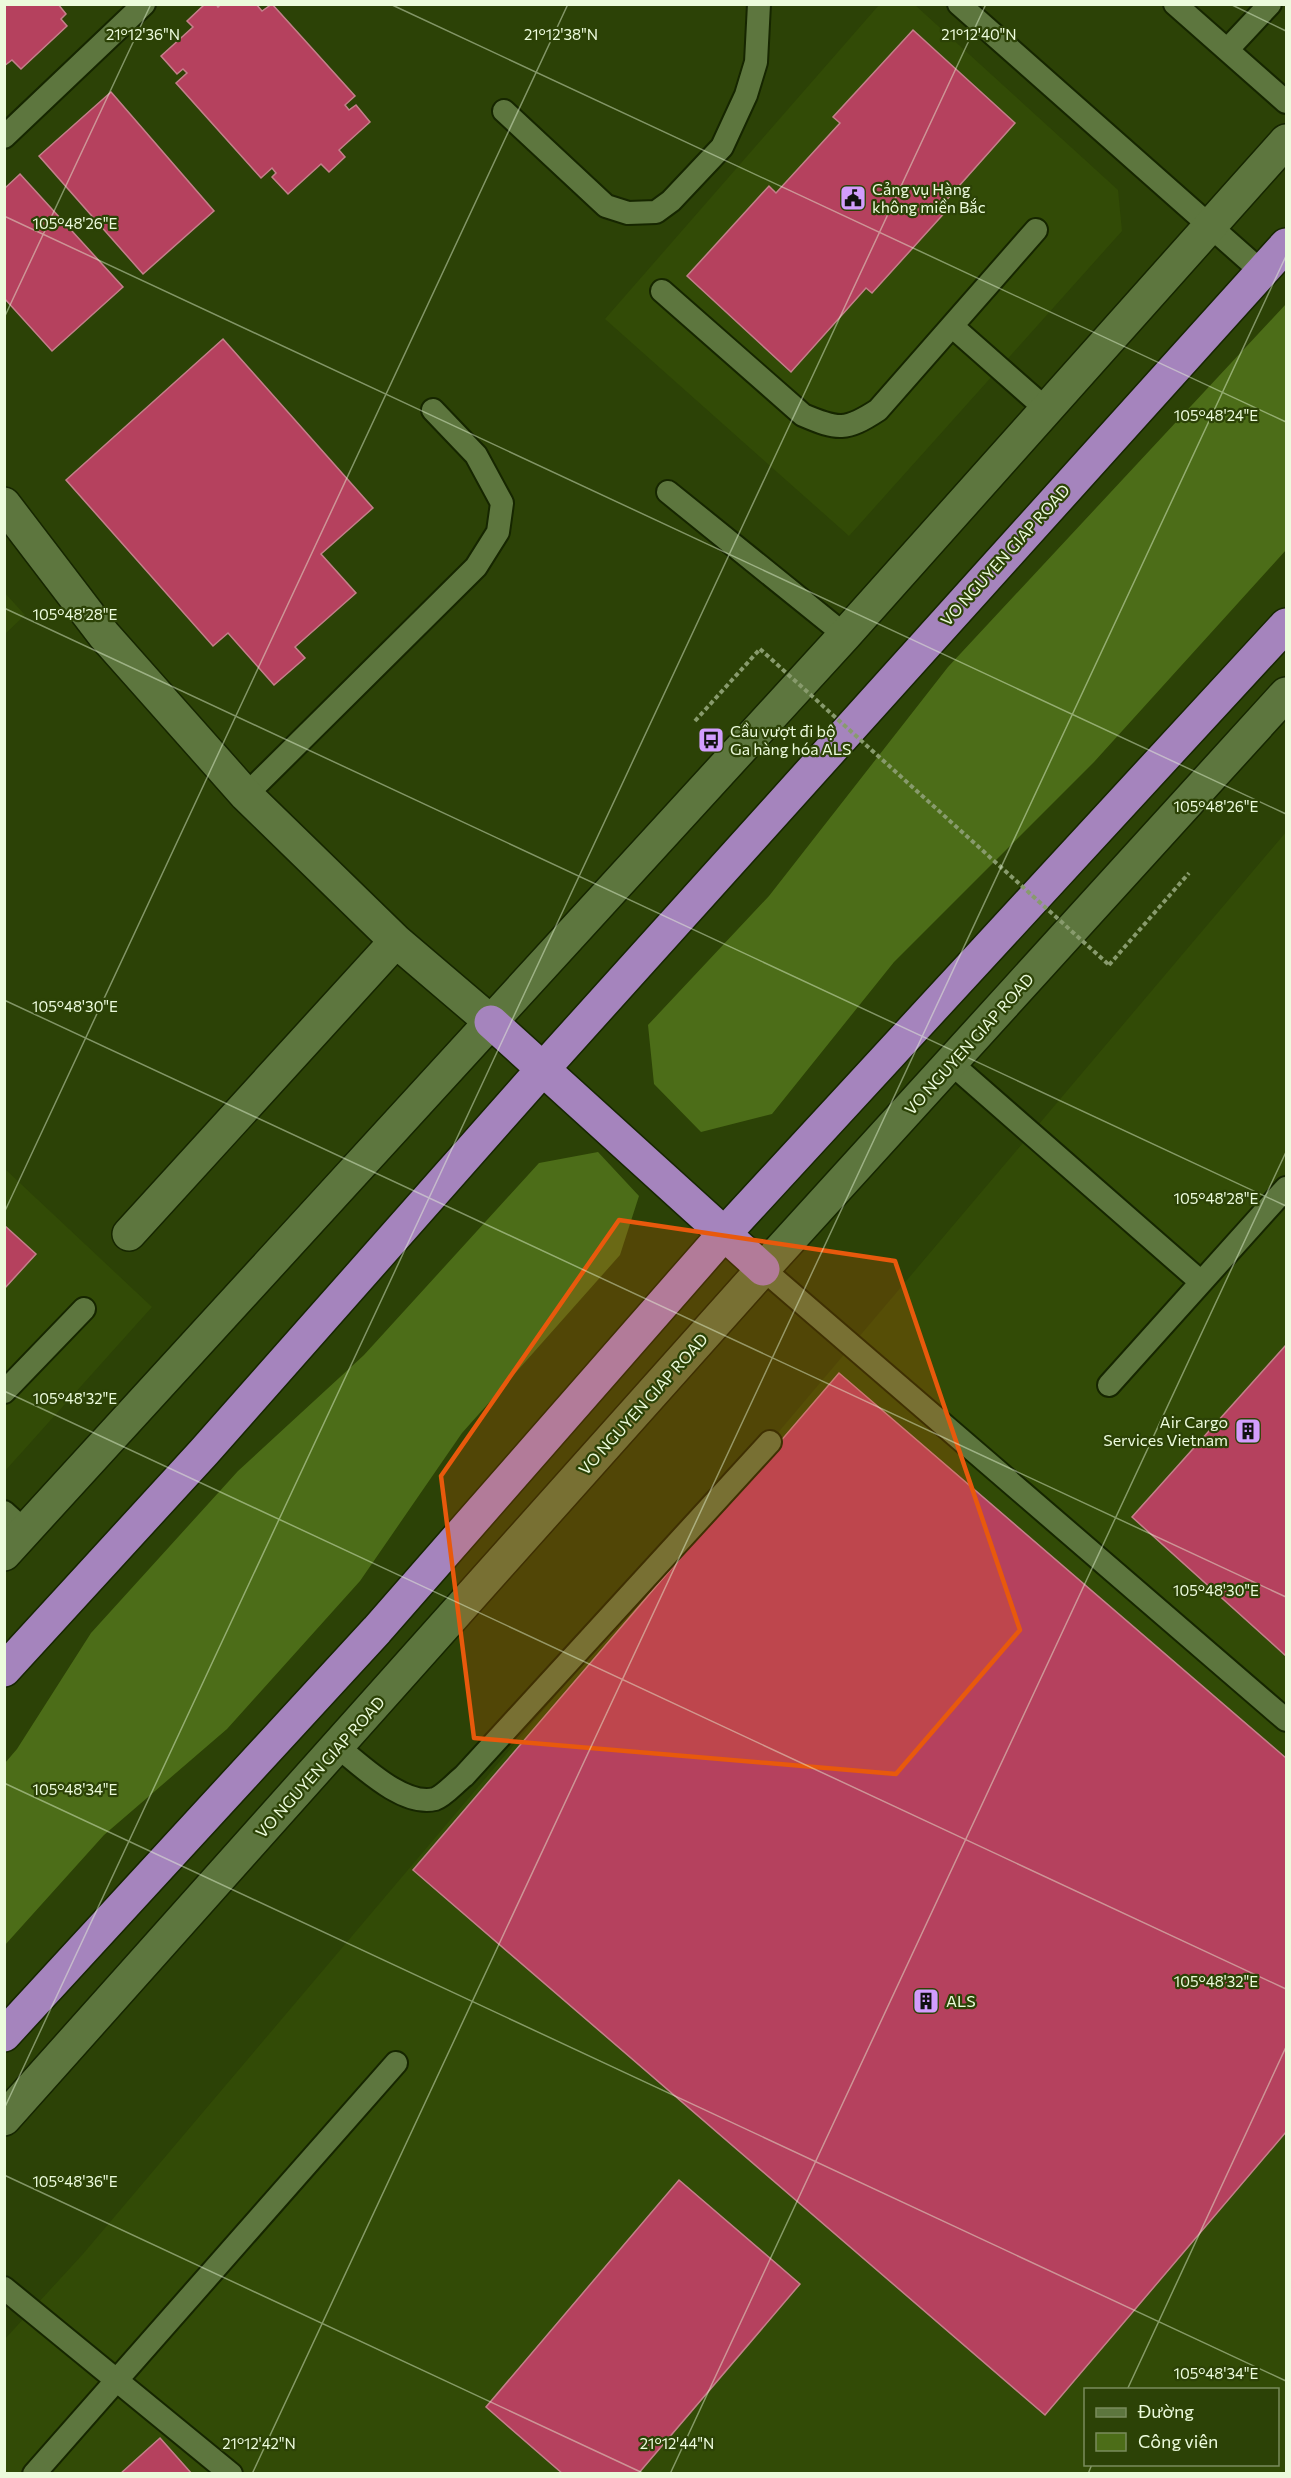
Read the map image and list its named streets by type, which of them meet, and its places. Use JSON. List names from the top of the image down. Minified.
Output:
{"streets":{"highway":["VO NGUYEN GIAP ROAD"]},"places":{"public building":["Cảng vụ Hàng không miền Bắc"],"bus stop":["Cầu vượt đi bộ Ga hàng hóa ALS"],"building":["Air Cargo Services Vietnam","ALS"]},"legend":["Đường","Công viên"],"coordinates":["21°12'36\"N","21°12'38\"N","21°12'40\"N","105°48'26\"E","105°48'24\"E","105°48'28\"E","105°48'30\"E","105°48'32\"E","105°48'34\"E","105°48'36\"E","21°12'42\"N","21°12'44\"N"]}
